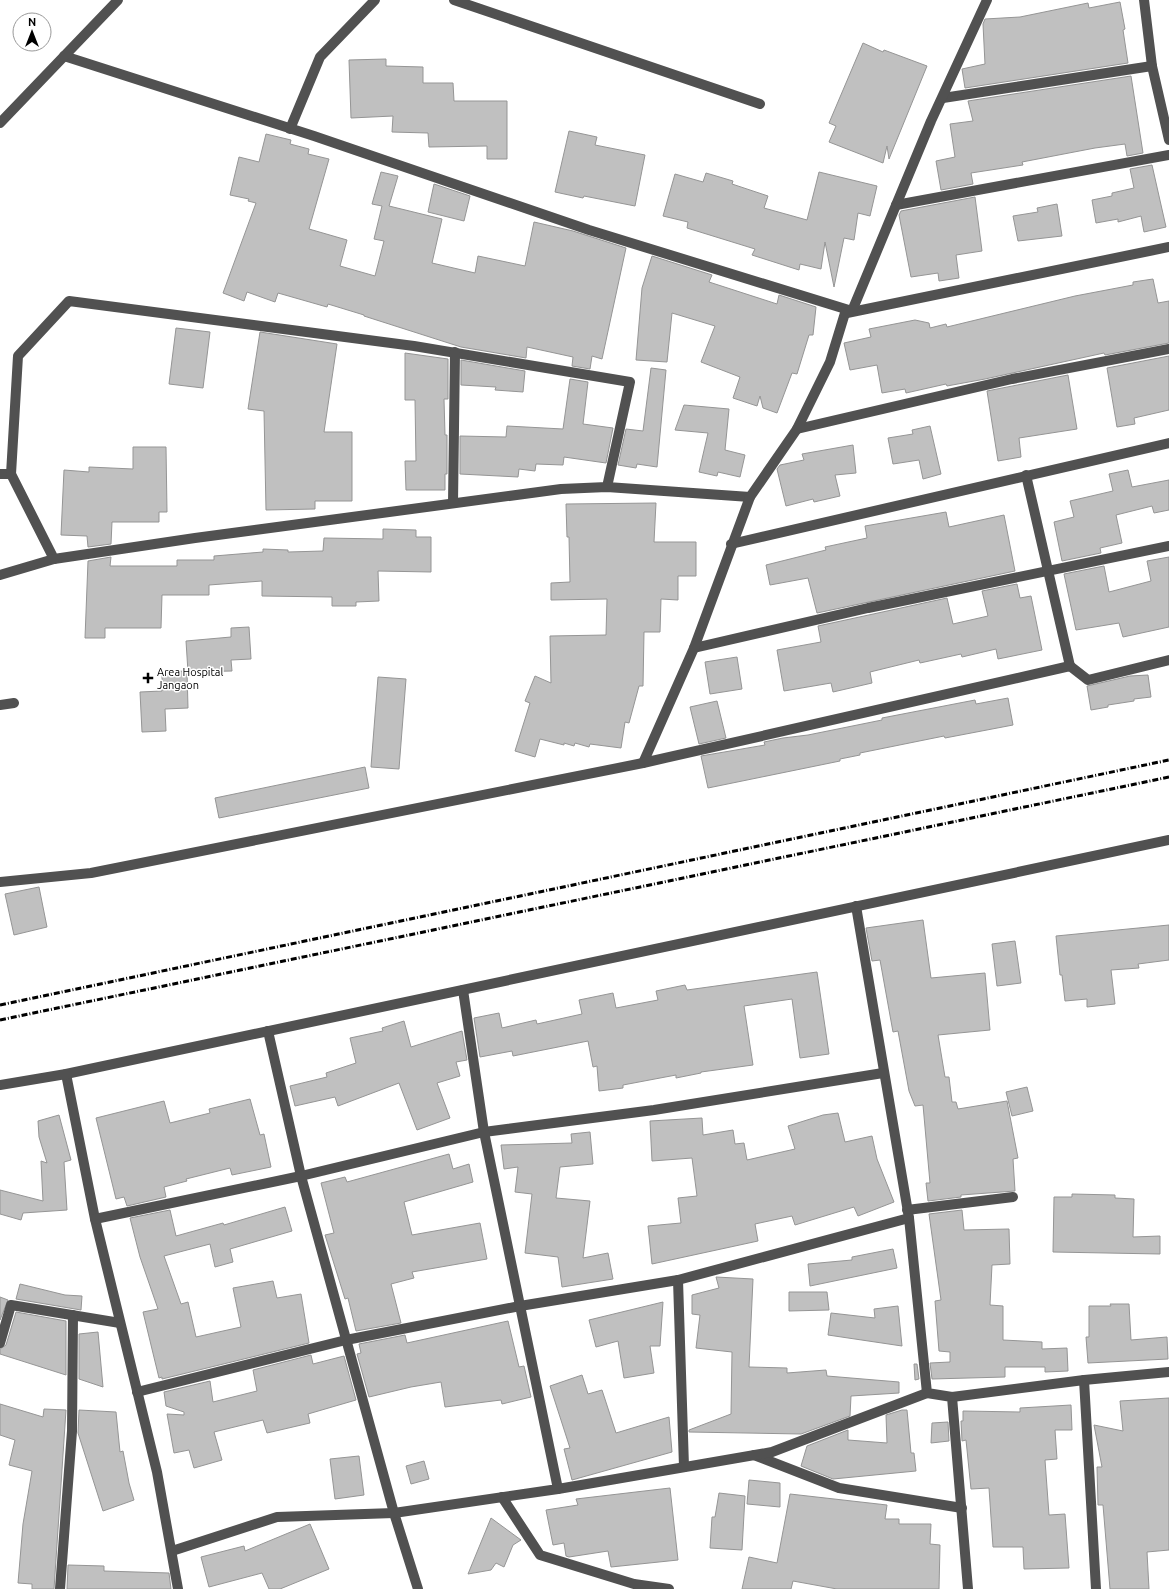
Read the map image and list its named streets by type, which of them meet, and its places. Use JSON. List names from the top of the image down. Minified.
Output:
{"places":{"health":["Area Hospital Jangaon"]},"north":"top"}
